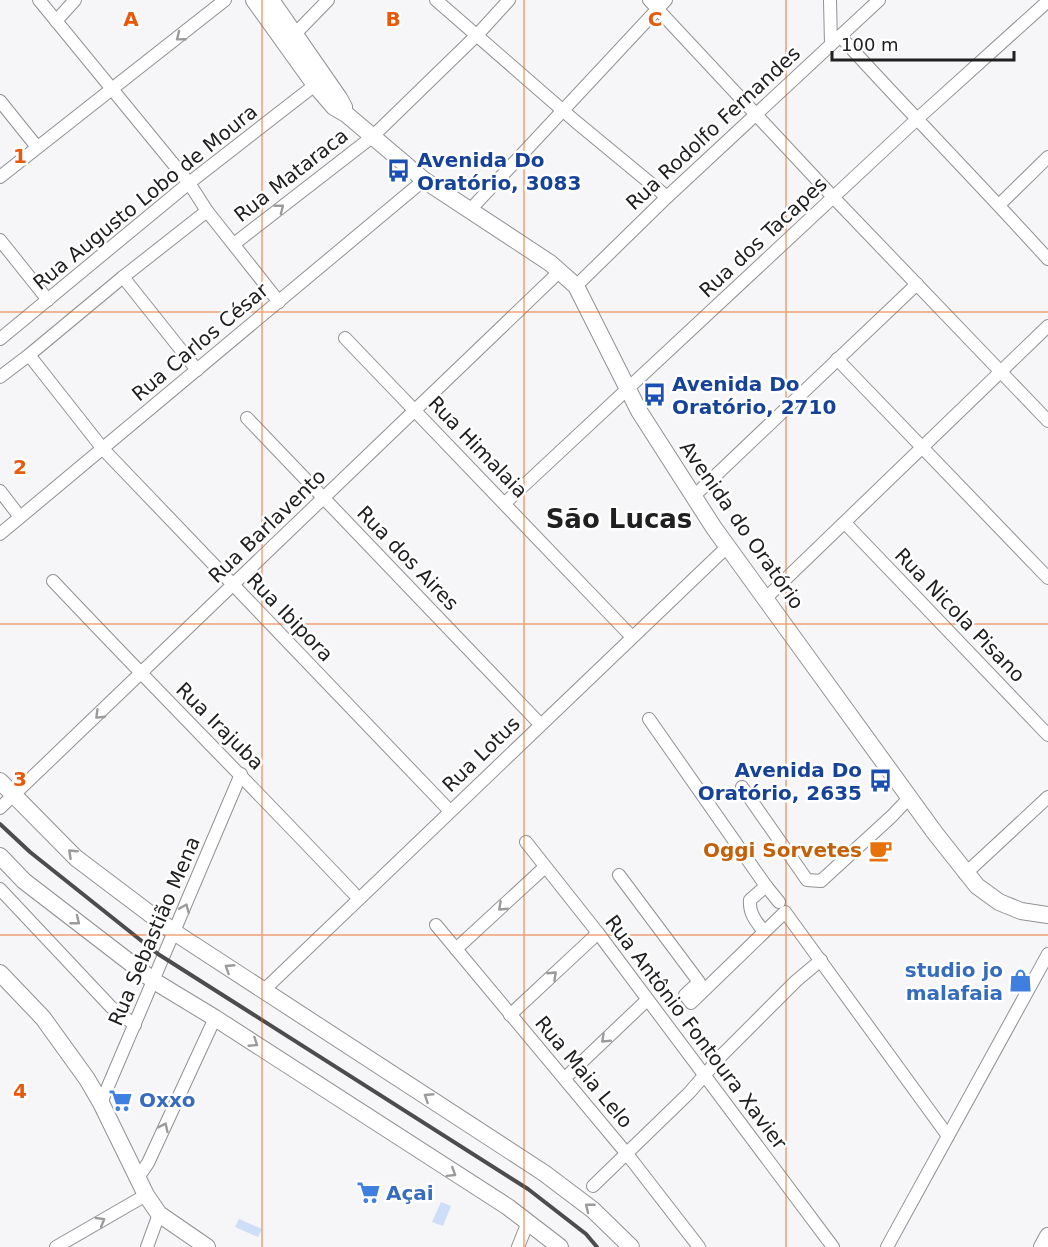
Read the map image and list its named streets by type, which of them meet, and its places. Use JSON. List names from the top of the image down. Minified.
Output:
{"streets":{"main road":["Avenida do Oratório"],"street":["Rua Rodolfo Fernandes","Rua Mataraca","Rua Augusto Lobo de Moura","Rua dos Tacapes","Rua Carlos César","Rua Himalaia","Rua Barlavento","Rua dos Aires","Rua Nicola Pisano","Rua Ibipora","Rua Irajuba","Rua Lotus","Rua Sebastião Mena","Rua Antônio Fontoura Xavier","Rua Maia Lelo"]},"crossings":[["Rua Rodolfo Fernandes","Avenida do Oratório"],["Rua Mataraca","Avenida do Oratório"],["Rua Augusto Lobo de Moura","Avenida do Oratório"],["Rua dos Tacapes","Rua Himalaia"],["Rua dos Tacapes","Avenida do Oratório"],["Rua Carlos César","Avenida do Oratório"],["Rua Carlos César","Rua Ibipora"],["Rua Himalaia","Rua Barlavento"],["Rua Himalaia","Rua Lotus"],["Avenida do Oratório","Rua Barlavento"],["Avenida do Oratório","Rua Lotus"],["Rua Barlavento","Rua dos Aires"],["Rua Barlavento","Rua Ibipora"],["Rua Barlavento","Rua Irajuba"],["Rua dos Aires","Rua Lotus"],["Rua Ibipora","Rua Lotus"],["Rua Irajuba","Rua Lotus"],["Rua Irajuba","Rua Sebastião Mena"]],"one_way":["Rua Mataraca","Rua Sebastião Mena"],"districts":["São Lucas"],"places":{"bus stop":["Avenida Do Oratório, 3083","Avenida Do Oratório, 2710","Avenida Do Oratório, 2635"],"cafe":["Oggi Sorvetes"],"shop":["studio jo malafaia"],"supermarket":["Oxxo","Açai"]},"scale_bar":"100 m","grid":{"columns":["A","B","C"],"rows":["1","2","3","4"]}}
